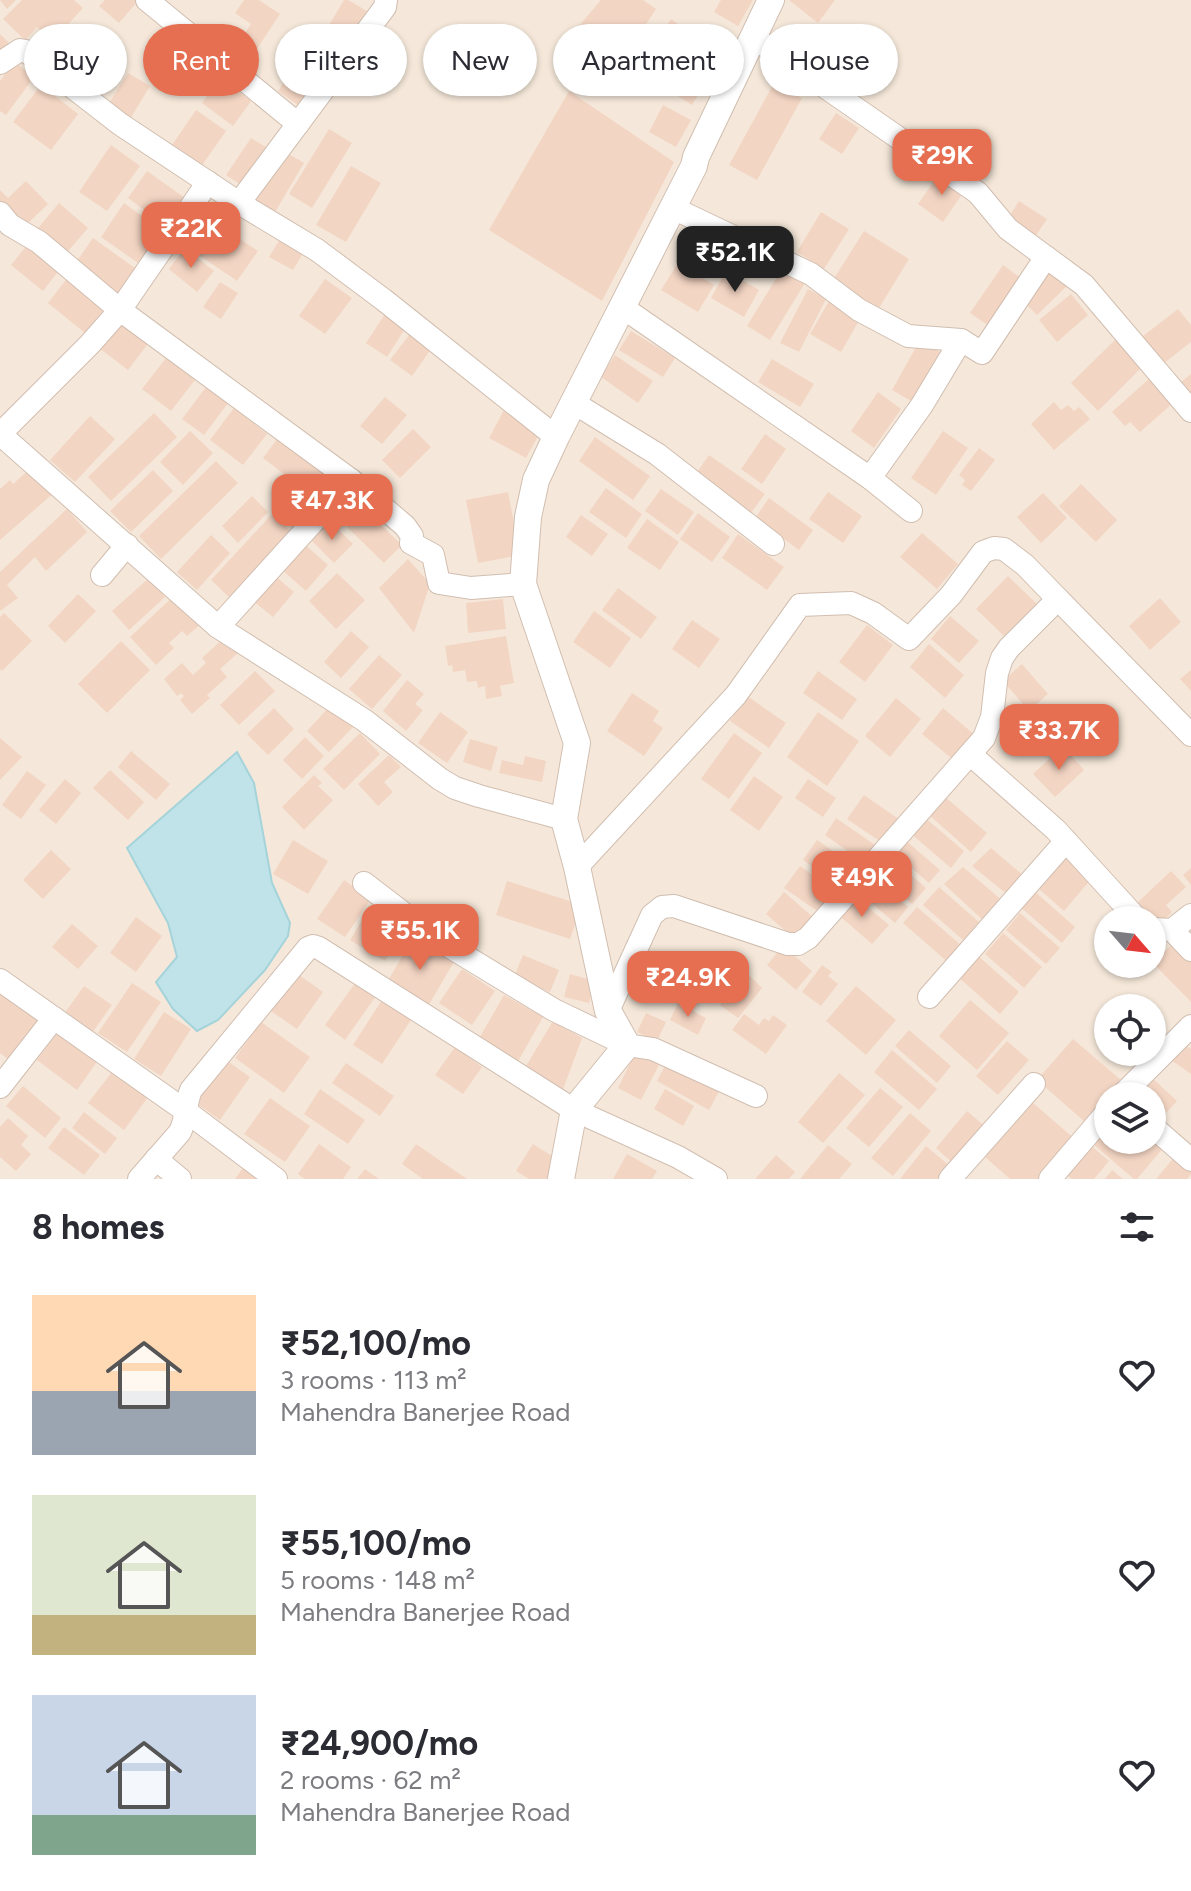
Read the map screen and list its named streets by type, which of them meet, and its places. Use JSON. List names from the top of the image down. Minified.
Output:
{"north":"bottom right","page":{"chip":["Buy","Rent","Filters","New","Apartment","House"],"price":["₹29K","₹22K","₹52.1K","₹47.3K","₹33.7K","₹49K","₹55.1K","₹24.9K"],"heading":"8 homes","list":[{"name":"₹52,100/mo","note":"3 rooms · 113 m² · Mahendra Banerjee Road"},{"name":"₹55,100/mo","note":"5 rooms · 148 m² · Mahendra Banerjee Road"},{"name":"₹24,900/mo","note":"2 rooms · 62 m² · Mahendra Banerjee Road"}]}}
